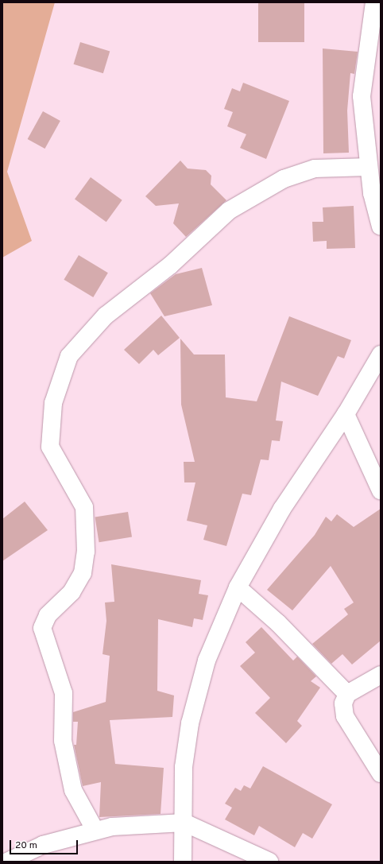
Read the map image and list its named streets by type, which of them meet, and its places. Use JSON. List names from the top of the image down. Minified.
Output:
{"scale_bar":"20 m"}
